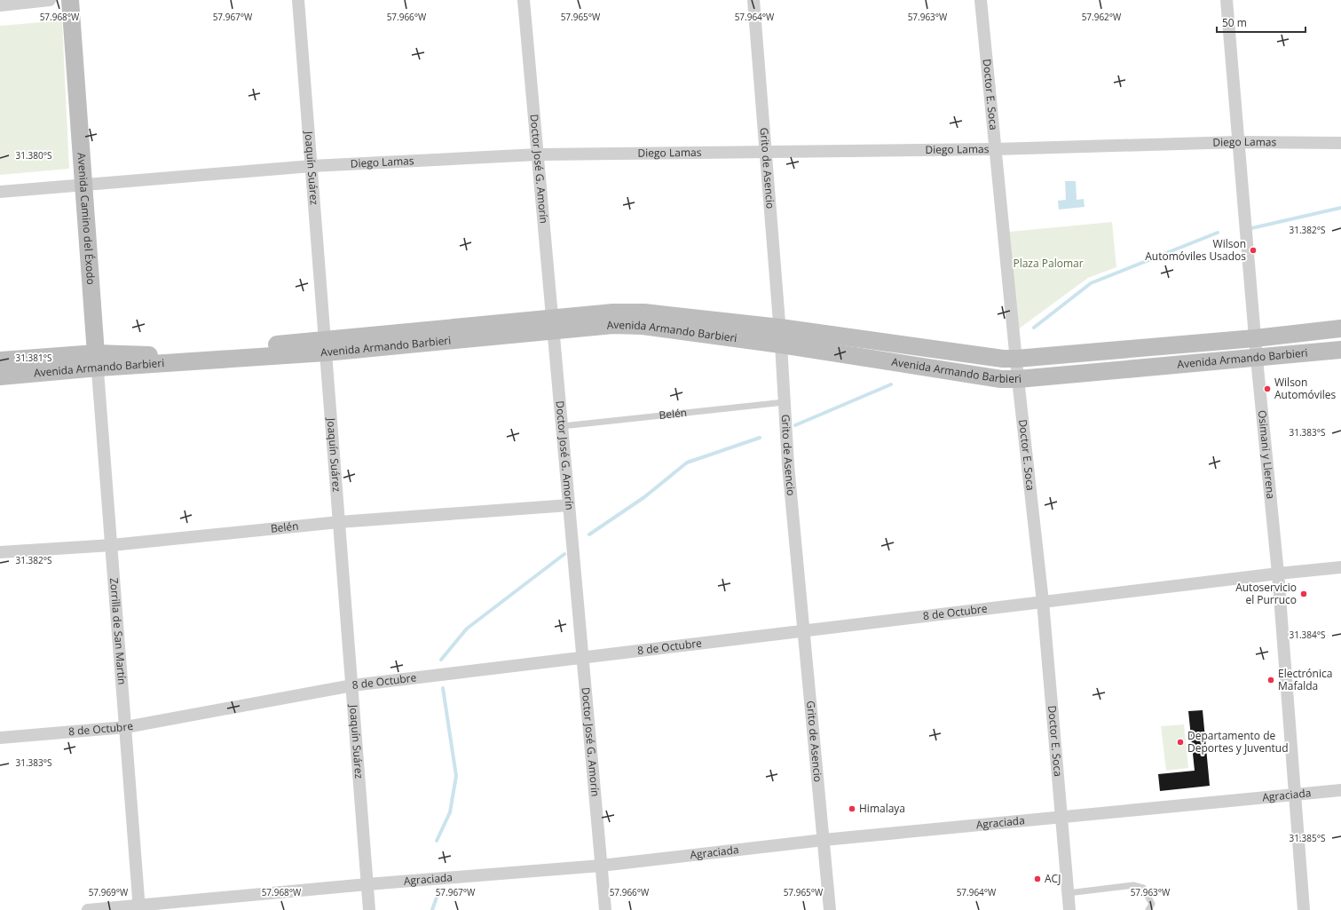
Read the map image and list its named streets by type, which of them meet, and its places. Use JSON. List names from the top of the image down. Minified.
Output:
{"streets":{"street":["Doctor E. Soca","Diego Lamas","Joaquín Suárez","Doctor José G. Amorín","Grito de Asencio","Avenida Camino del Éxodo","Avenida Armando Barbieri","Belén","Osimani y Llerena","8 de Octubre","Zorrilla de San Martín","Agraciada"]},"crossings":[["Doctor E. Soca","Diego Lamas"],["Doctor E. Soca","Avenida Armando Barbieri"],["Doctor E. Soca","8 de Octubre"],["Doctor E. Soca","Agraciada"],["Diego Lamas","Joaquín Suárez"],["Diego Lamas","Doctor José G. Amorín"],["Diego Lamas","Grito de Asencio"],["Diego Lamas","Avenida Camino del Éxodo"],["Diego Lamas","Osimani y Llerena"],["Joaquín Suárez","Avenida Armando Barbieri"],["Joaquín Suárez","Belén"],["Joaquín Suárez","8 de Octubre"],["Joaquín Suárez","Agraciada"],["Doctor José G. Amorín","Avenida Armando Barbieri"],["Doctor José G. Amorín","Belén"],["Doctor José G. Amorín","8 de Octubre"],["Doctor José G. Amorín","Agraciada"],["Grito de Asencio","Avenida Armando Barbieri"],["Grito de Asencio","Belén"],["Grito de Asencio","8 de Octubre"],["Grito de Asencio","Agraciada"],["Avenida Camino del Éxodo","Avenida Armando Barbieri"],["Avenida Camino del Éxodo","Zorrilla de San Martín"],["Avenida Armando Barbieri","Osimani y Llerena"],["Avenida Armando Barbieri","Zorrilla de San Martín"],["Belén","Zorrilla de San Martín"],["Osimani y Llerena","8 de Octubre"],["Osimani y Llerena","Agraciada"],["8 de Octubre","Zorrilla de San Martín"],["Zorrilla de San Martín","Agraciada"]],"parks":["Plaza Palomar"],"places":["Wilson Automóviles Usados","Wilson Automóviles","Autoservicio el Purruco","Electrónica Mafalda","Departamento de Deportes y Juventud","Himalaya","ACJ"],"scale_bar":"50 m","coordinates":["57.963°W","57.968°W","57.967°W","57.966°W","57.965°W","57.964°W","57.962°W","31.380°S","31.382°S","31.381°S","31.383°S","31.384°S","31.385°S","57.969°W"]}
